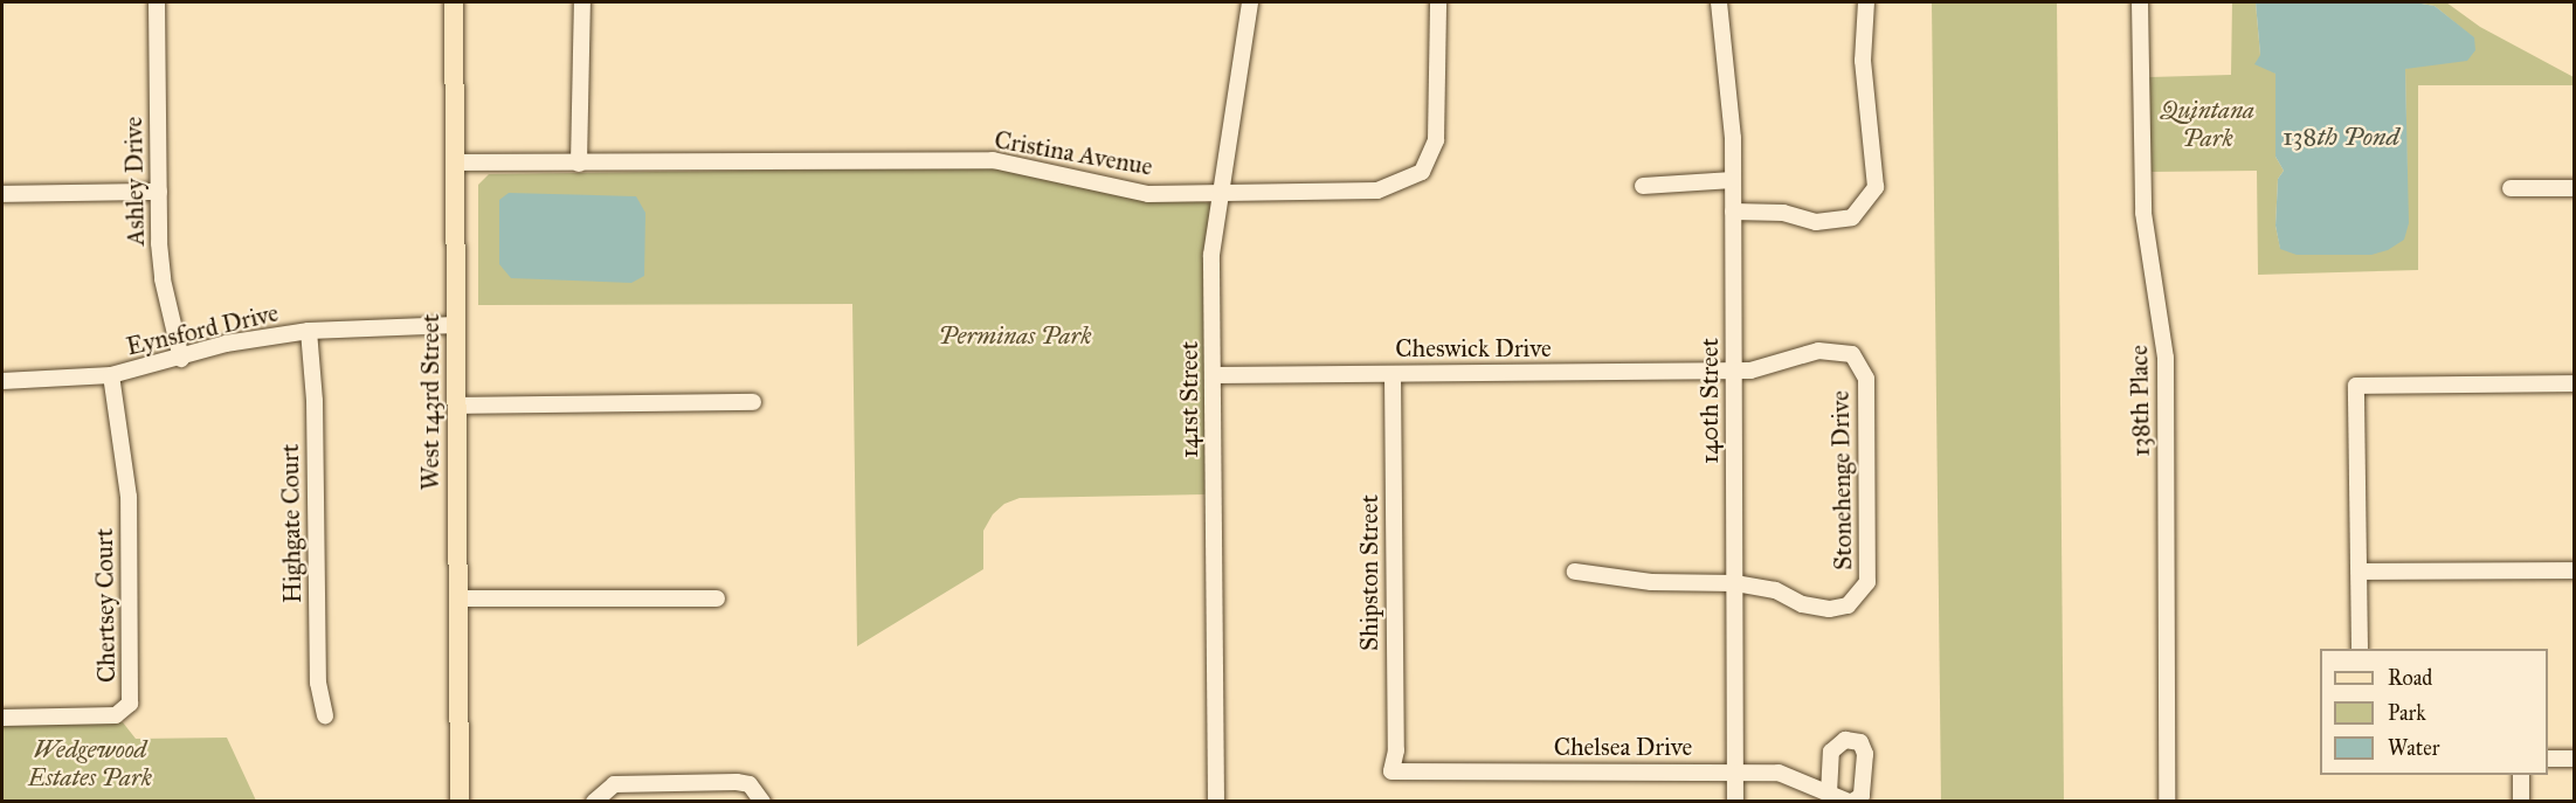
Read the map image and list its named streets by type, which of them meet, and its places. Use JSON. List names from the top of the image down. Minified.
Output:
{"streets":{"main road":["West 143rd Street"],"street":["Cristina Avenue","Ashley Drive","Eynsford Drive","Cheswick Drive","141st Street","140th Street","138th Place","Stonehenge Drive","Highgate Court","Shipston Street","Chertsey Court","Chelsea Drive"]},"crossings":[["Cristina Avenue","141st Street"],["Cristina Avenue","West 143rd Street"],["Ashley Drive","Eynsford Drive"],["Eynsford Drive","West 143rd Street"],["Eynsford Drive","Highgate Court"],["Eynsford Drive","Chertsey Court"],["Cheswick Drive","141st Street"],["Cheswick Drive","140th Street"],["Cheswick Drive","Stonehenge Drive"],["Cheswick Drive","Shipston Street"],["140th Street","Stonehenge Drive"],["140th Street","Chelsea Drive"],["Shipston Street","Chelsea Drive"]],"water":["138th Pond"],"parks":["Quintana Park","Perminas Park","Wedgewood Estates Park"],"legend":["Road","Park","Water"]}
